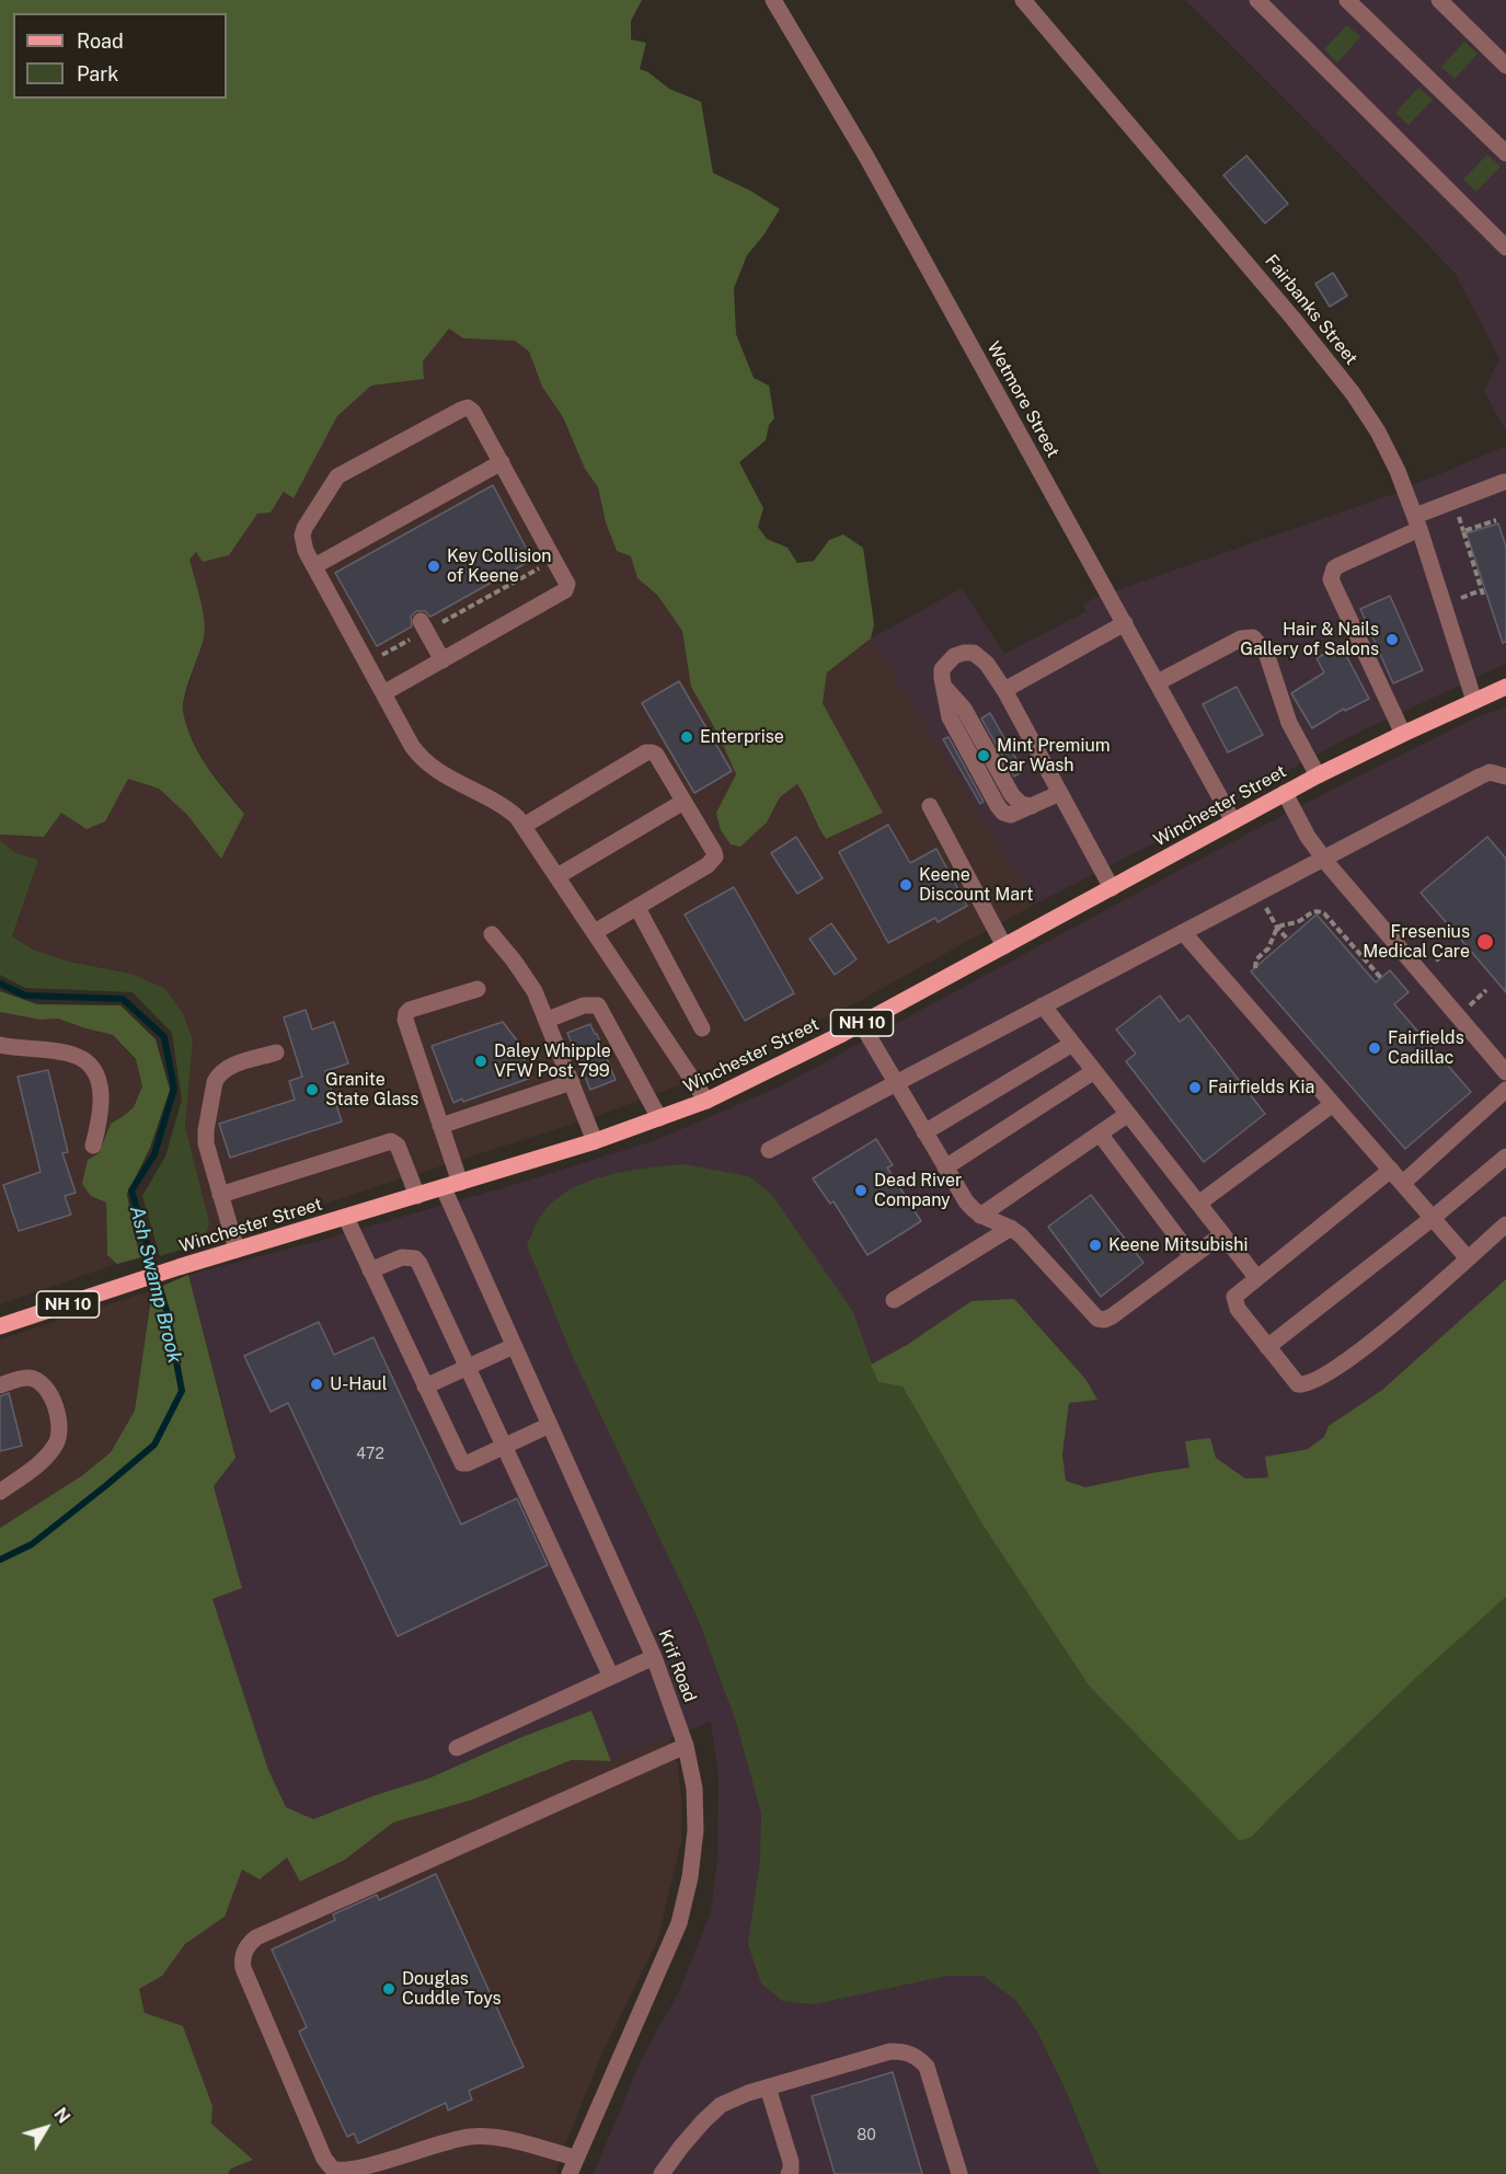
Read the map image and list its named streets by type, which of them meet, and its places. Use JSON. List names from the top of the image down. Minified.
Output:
{"streets":{"main road":["Winchester Street","NH 10"],"street":["Fairbanks Street","Wetmore Street","Krif Road"]},"crossings":[["Fairbanks Street","Winchester Street"],["Wetmore Street","Winchester Street"],["Winchester Street","Krif Road"]],"water":["Ash Swamp Brook"],"places":["Key Collision of Keene","Hair & Nails Gallery of Salons","Enterprise","Mint Premium Car Wash","Keene Discount Mart","Fresenius Medical Care","Fairfields Cadillac","Daley Whipple VFW Post 799","Fairfields Kia","Granite State Glass","Dead River Company","Keene Mitsubishi","U-Haul","Douglas Cuddle Toys"],"house_numbers":["472","80"],"legend":["Road","Park"],"north":"top right"}
